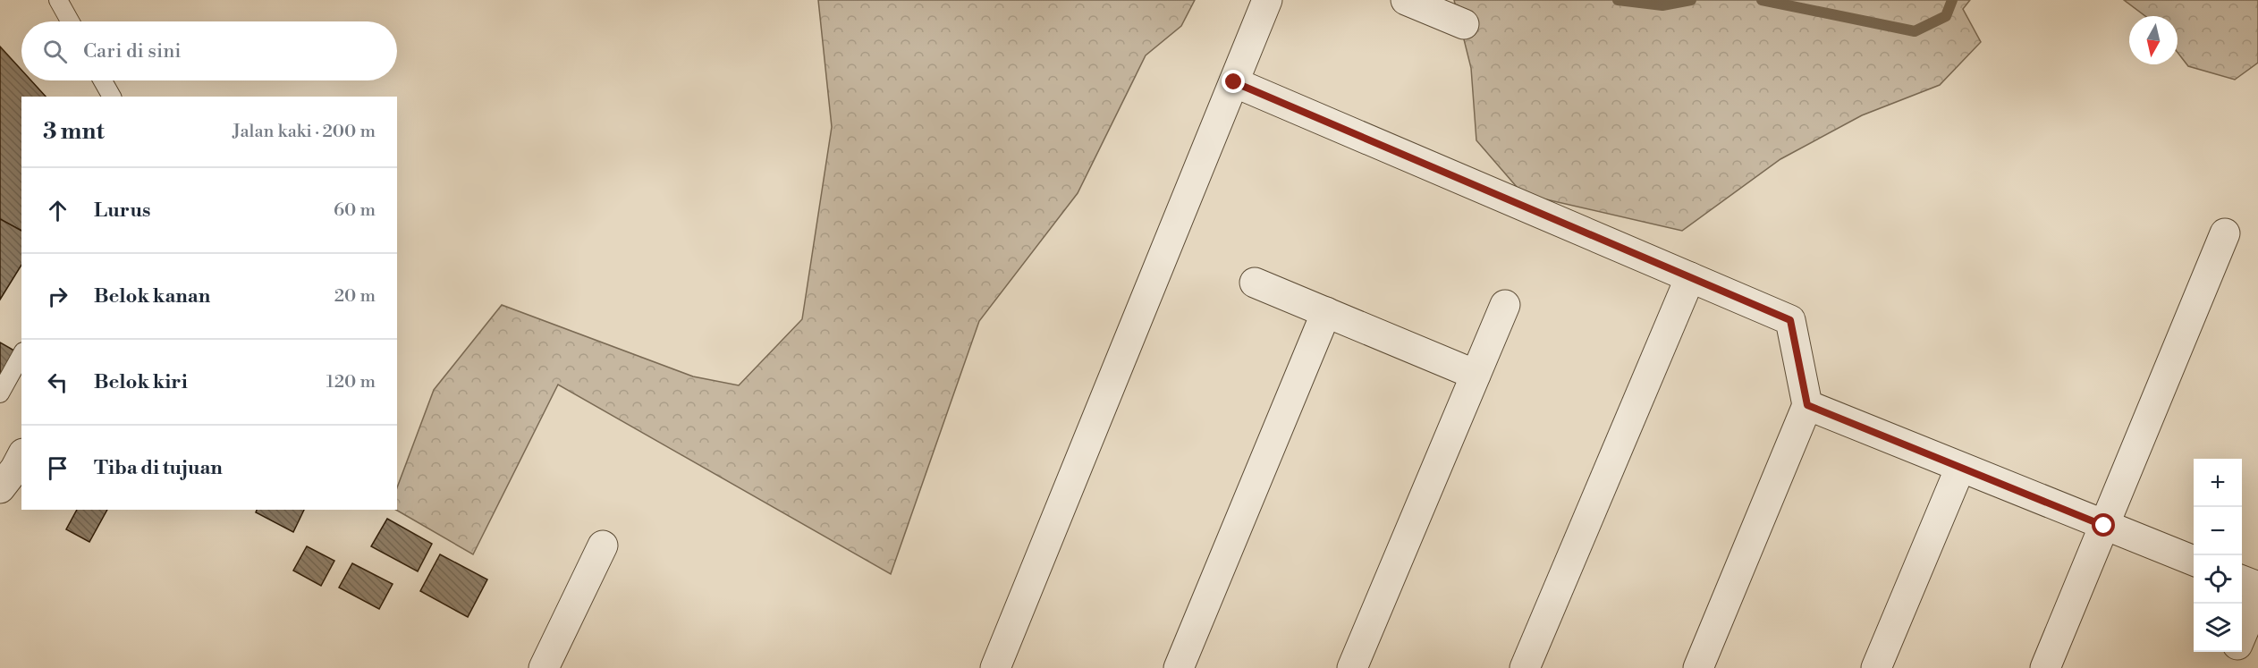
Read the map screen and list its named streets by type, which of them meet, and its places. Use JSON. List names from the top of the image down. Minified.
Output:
{"north":"bottom","page":{"search":"Cari di sini","heading":["3 mnt","Jalan kaki · 200 m"],"list":[["Lurus","60 m"],["Belok kanan","20 m"],["Belok kiri","120 m"],"Tiba di tujuan"],"map_buttons":["+","−"]}}
